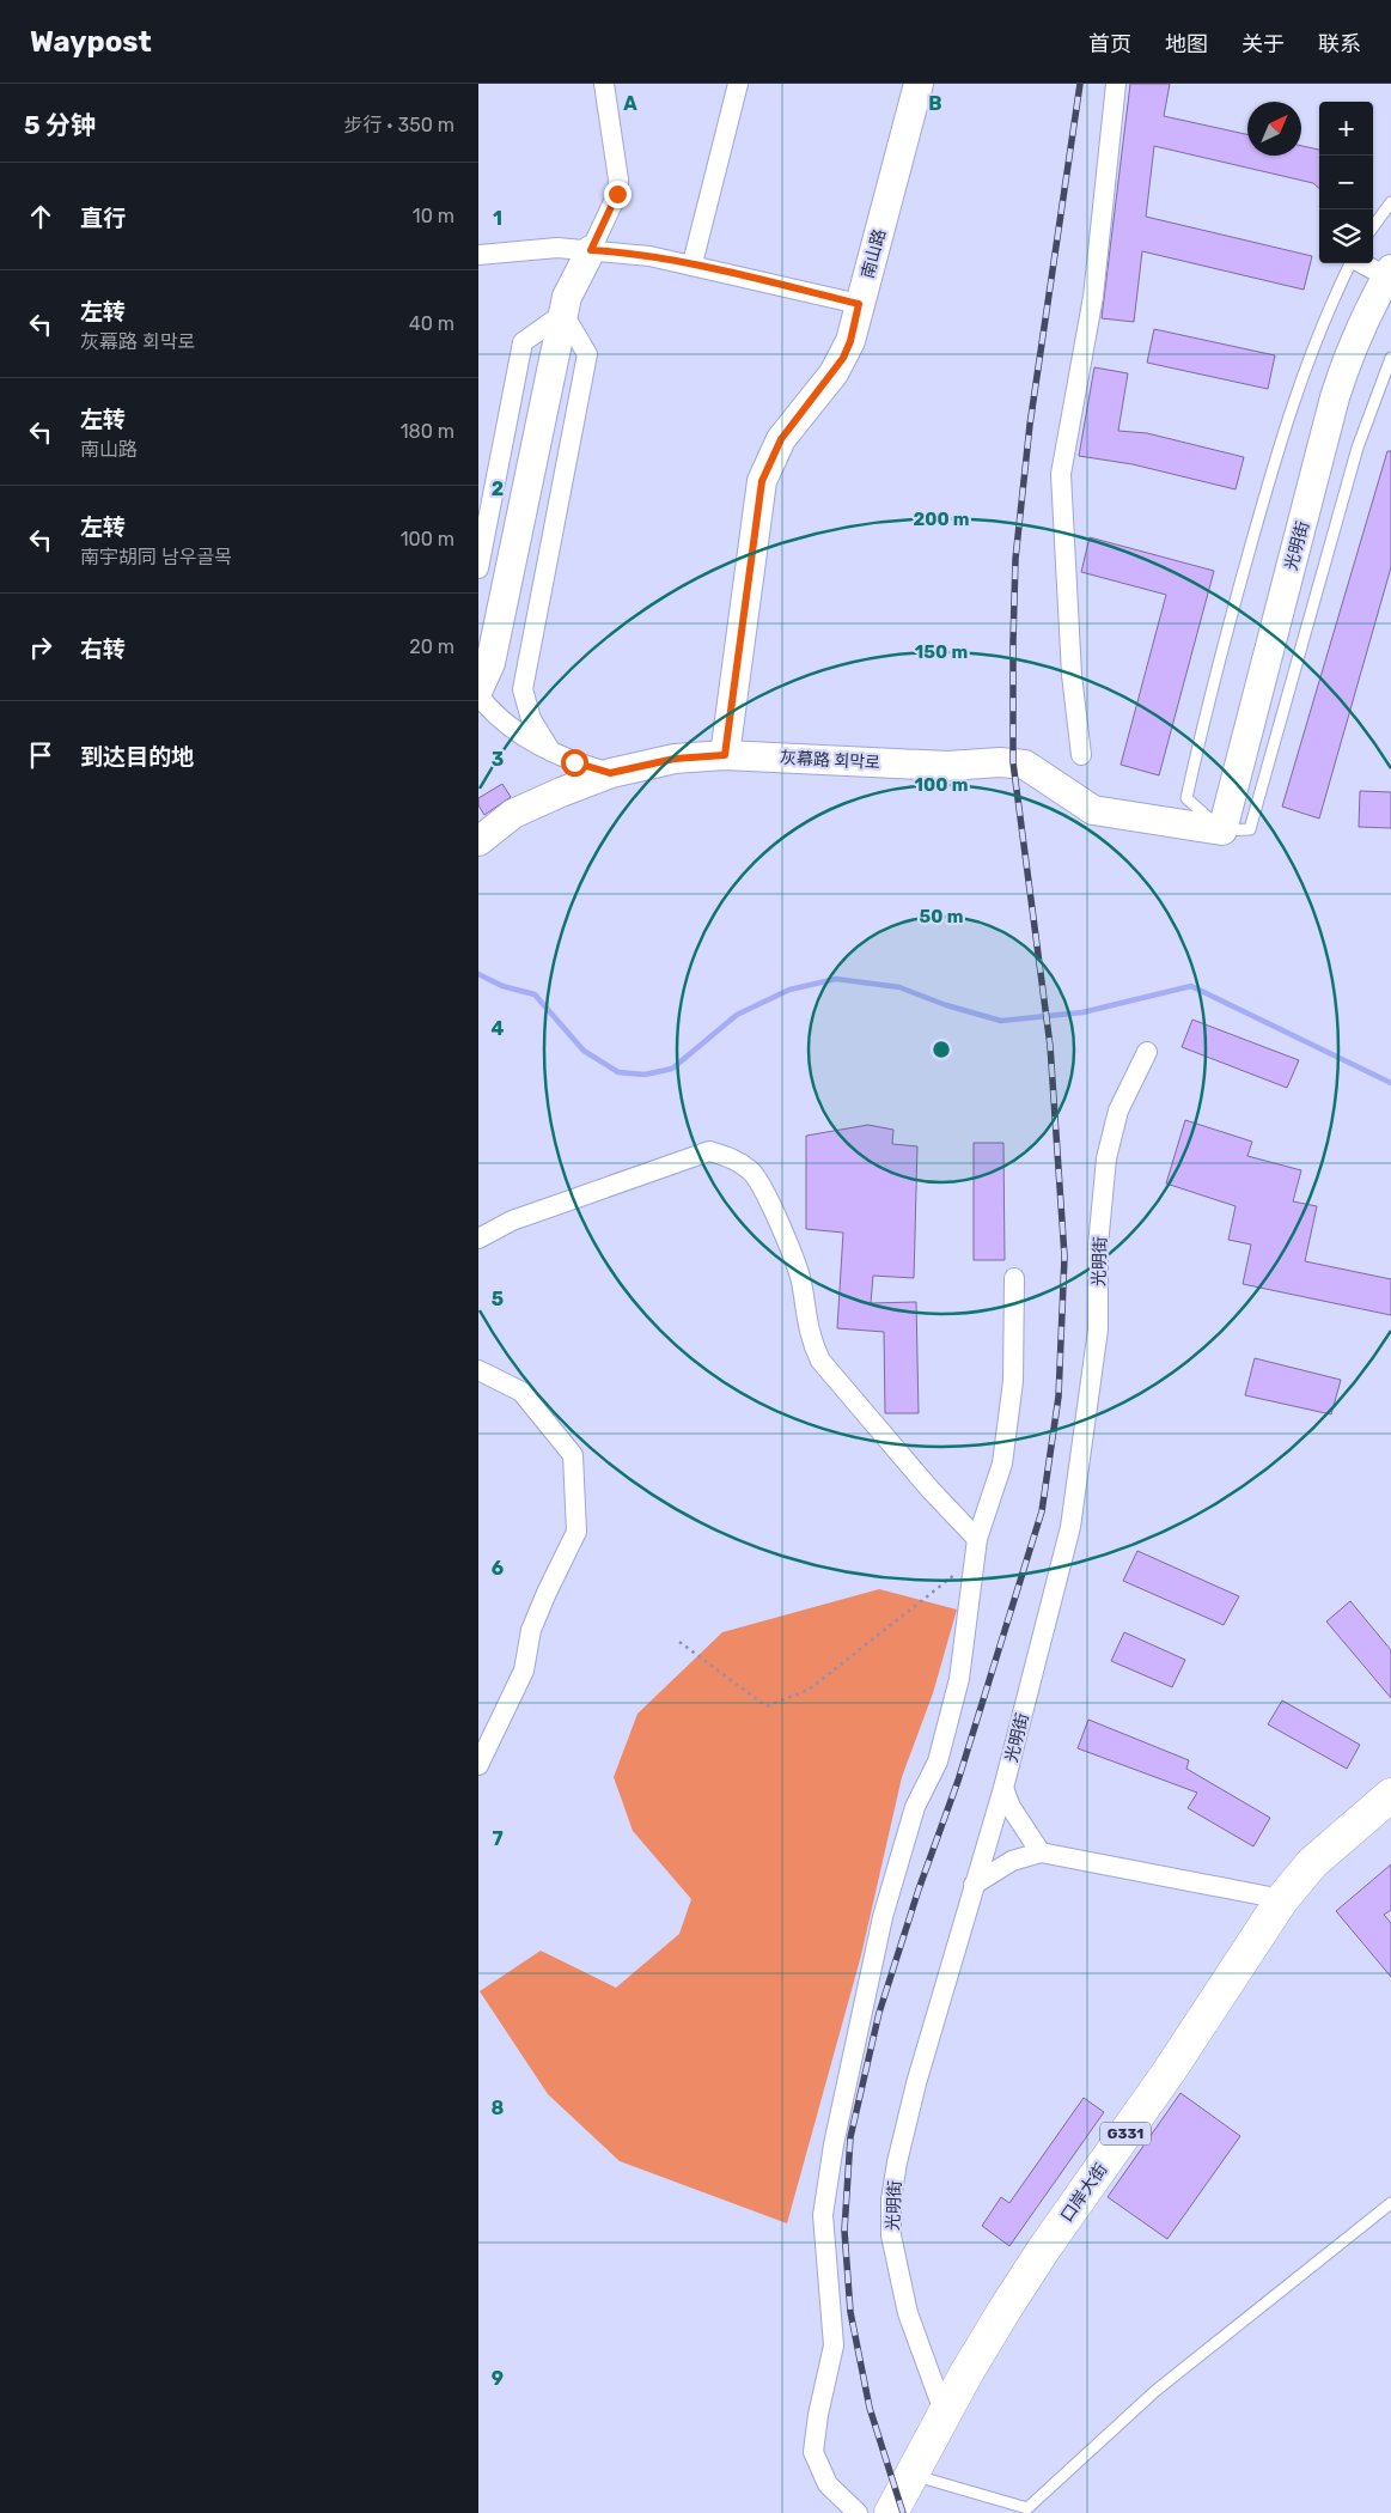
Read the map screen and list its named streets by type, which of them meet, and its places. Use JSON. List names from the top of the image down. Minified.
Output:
{"streets":{"highway":["G331","口岸大街"],"main road":["南山路","光明街","灰幕路 회막로"]},"crossings":[["南山路","灰幕路 회막로"],["光明街","灰幕路 회막로"],["光明街","口岸大街"]],"north":"top right","page":{"header":"Waypost","nav":["首页","地图","关于","联系"],"heading":["5 分钟","步行 · 350 m"],"map_buttons":["+","−"],"list":[["直行","10 m"],["左转","灰幕路 회막로","40 m"],["左转","南山路","180 m"],["左转","南宇胡同 남우골목","100 m"],["右转","20 m"],"到达目的地"]},"grid":{"columns":["A","B"],"rows":["1","2","3","4","5","6","7","8","9"]},"rings":["200 m","150 m","100 m","50 m"]}
